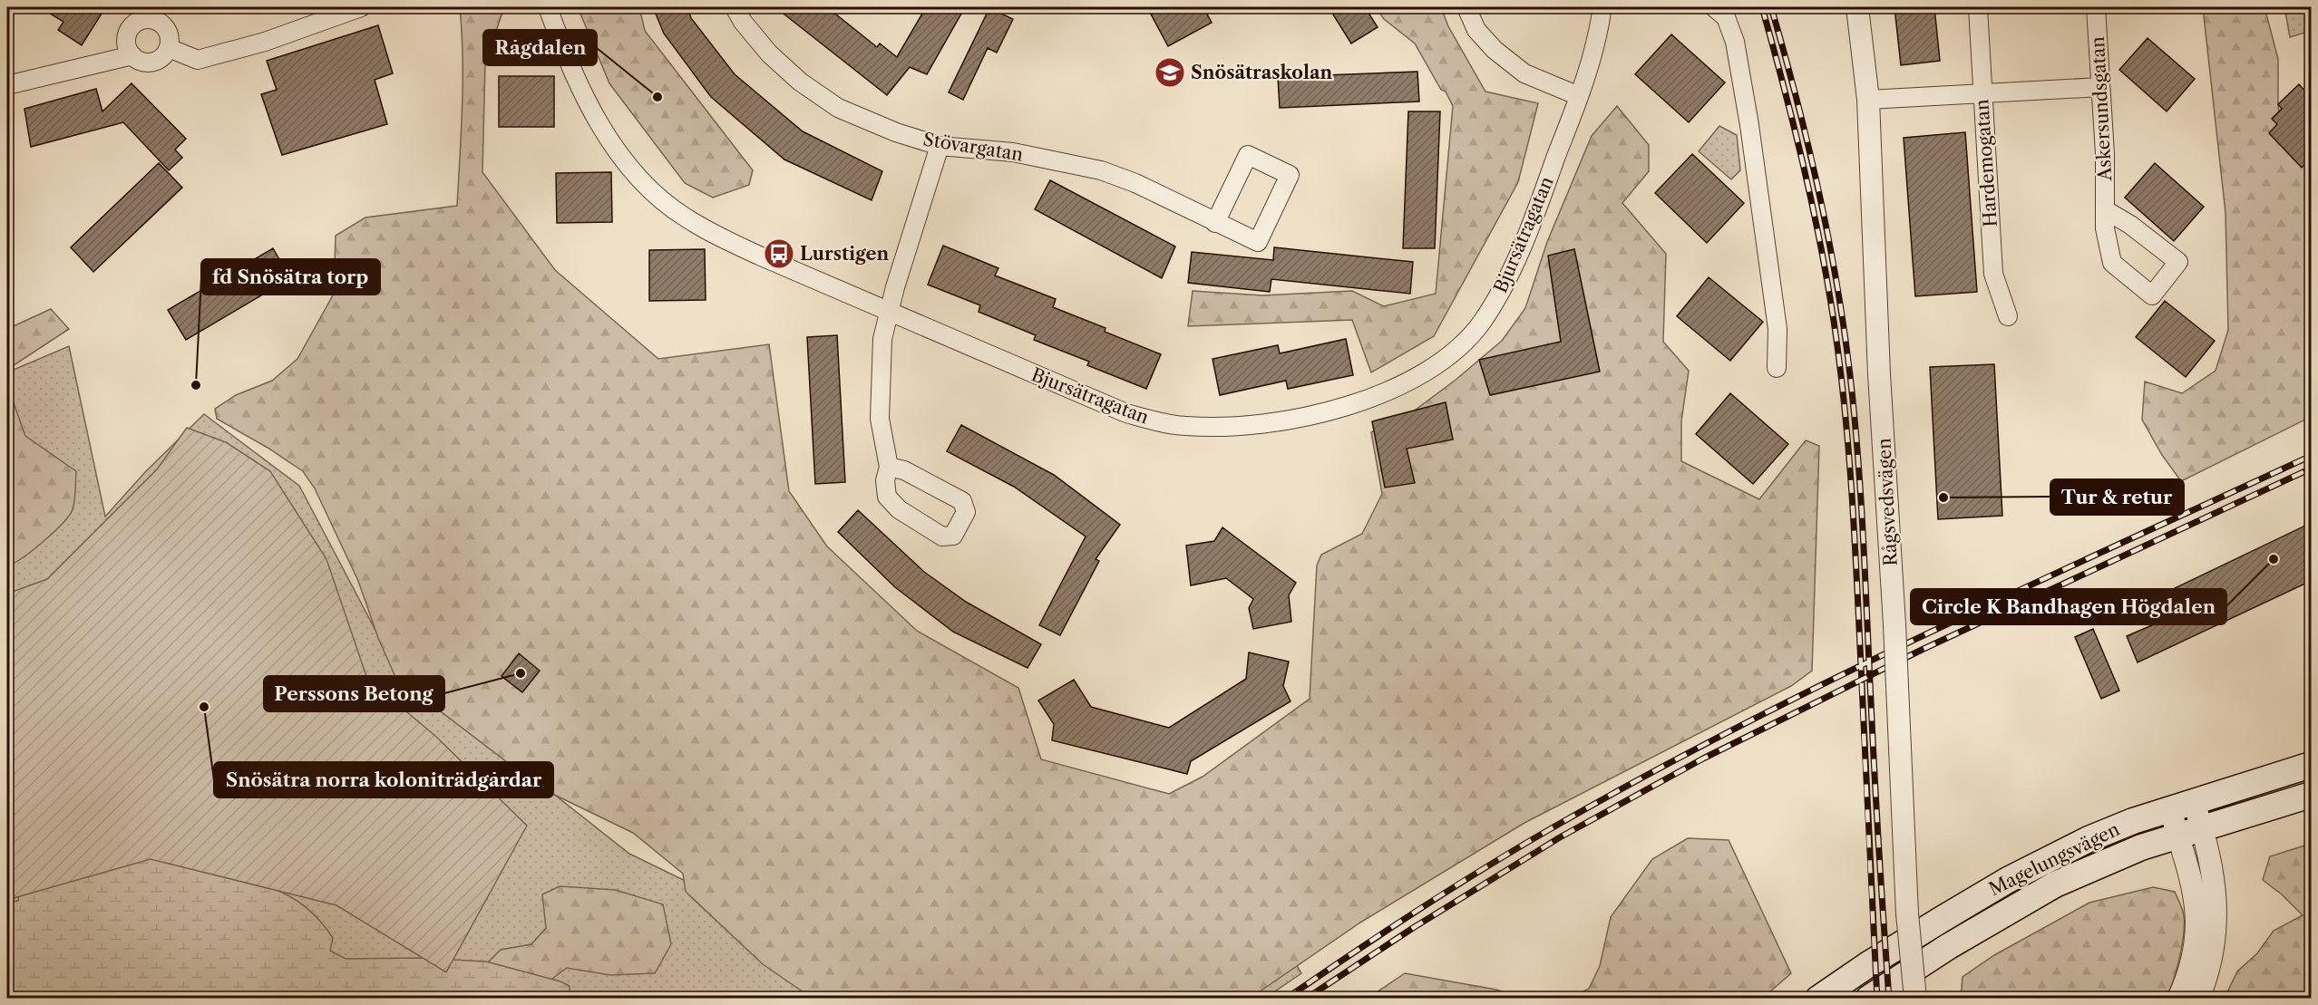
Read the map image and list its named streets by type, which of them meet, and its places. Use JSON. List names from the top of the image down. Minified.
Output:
{"streets":{"main road":["Magelungsvägen"],"street":["Askersundsgatan","Stövargatan","Hardemogatan","Bjursätragatan","Rågsvedsvägen"]},"places":{"school or university":["Snösätraskolan"],"other":["Rågdalen","fd Snösätra torp","Tur & retur","Circle K Bandhagen Högdalen","Perssons Betong","Snösätra norra koloniträdgårdar"],"bus stop":["Lurstigen"]}}
